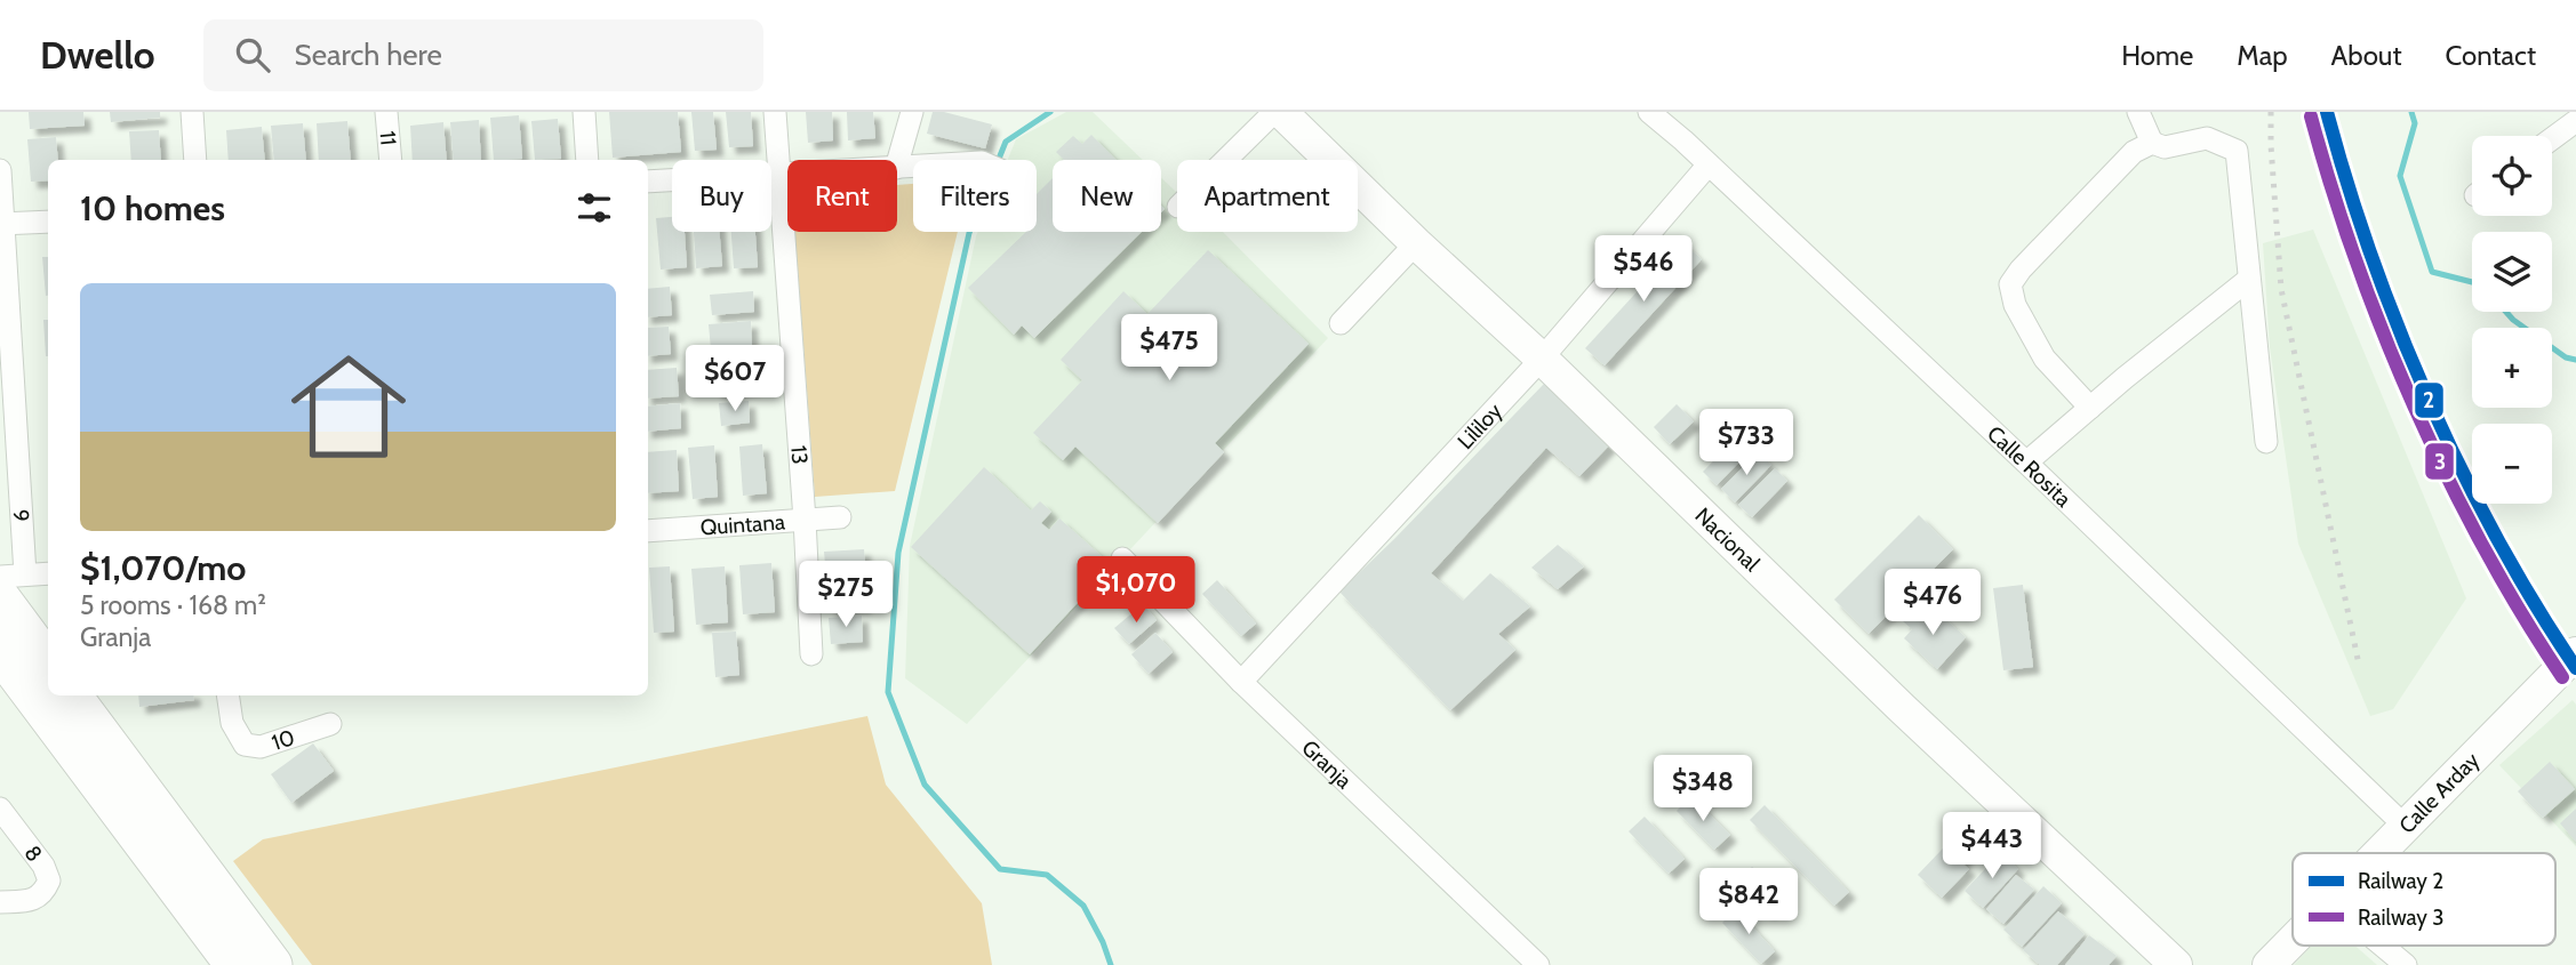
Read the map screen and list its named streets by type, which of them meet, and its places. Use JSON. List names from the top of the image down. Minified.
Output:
{"streets":{"street":["11","Lililoy","13","Calle Rosita","9","Quintana","Nacional","10","Granja","Calle Arday","8"]},"crossings":[["Lililoy","Calle Rosita"],["Lililoy","Nacional"],["Lililoy","Granja"],["13","Quintana"],["Calle Rosita","Calle Arday"]],"lines":["rail line 2","rail line 3"],"legend":["Railway 2","Railway 3"],"page":{"header":"Dwello","search":"Search here","nav":["Home","Map","About","Contact"],"map_buttons":["+","−"],"chip":["Buy","Rent","Filters","New","Apartment"],"heading":"10 homes","price":["$546","$475","$607","$733","$1,070","$275","$476","$348","$443","$842"],"list":[{"name":"$1,070/mo","note":"5 rooms · 168 m² · Granja"}]}}
